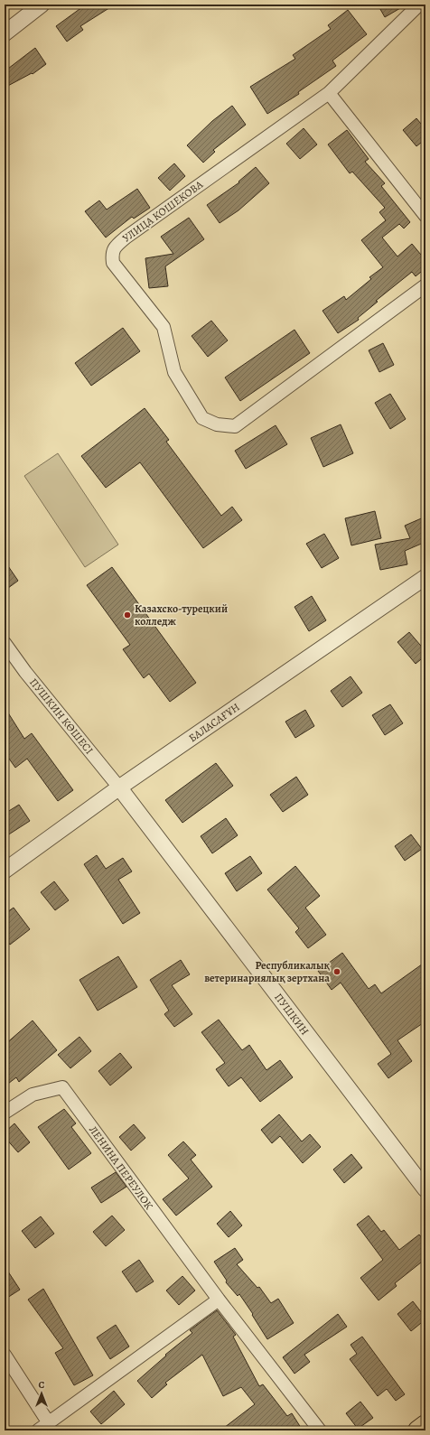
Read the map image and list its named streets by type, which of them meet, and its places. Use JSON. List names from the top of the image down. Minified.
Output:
{"streets":{"street":["УЛИЦА КОШЕКОВА","ПУШКИН КӨШЕСІ","БАЛАСАҒҰН","ПУШКИН","ЛЕНИНА ПЕРЕУЛОК"]},"crossings":[["ПУШКИН КӨШЕСІ","БАЛАСАҒҰН"],["ПУШКИН КӨШЕСІ","ПУШКИН"],["БАЛАСАҒҰН","ПУШКИН"]],"places":["Казахско-турецкий колледж","Республикалық ветеринариялық зертхана"],"north":"top"}
